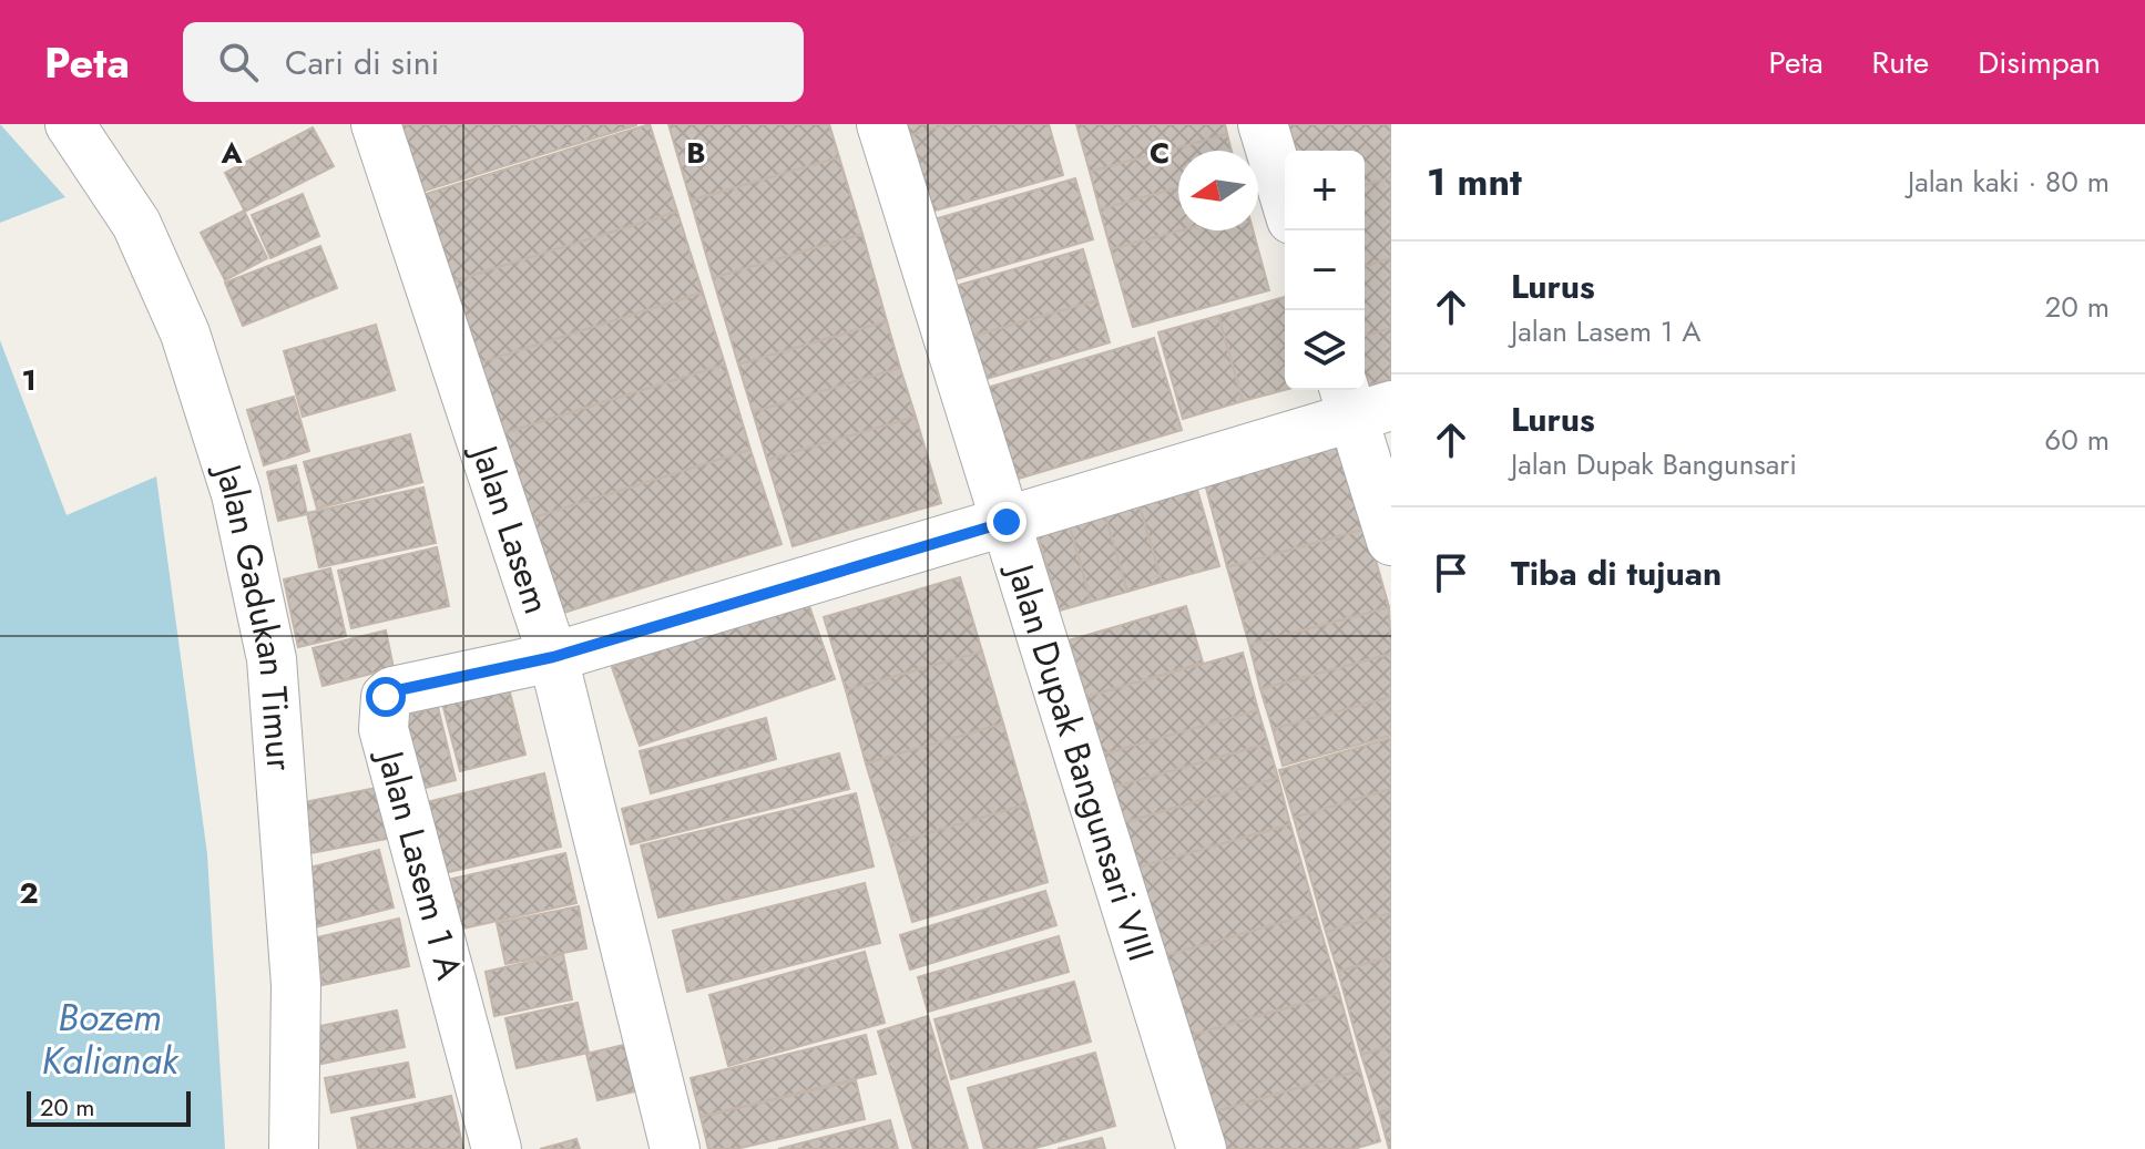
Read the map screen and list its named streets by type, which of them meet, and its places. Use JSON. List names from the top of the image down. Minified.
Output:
{"streets":{"street":["Jalan Lasem","Jalan Gadukan Timur","Jalan Dupak Bangunsari VIII","Jalan Lasem 1 A"]},"crossings":[["Jalan Lasem","Jalan Lasem 1 A"]],"water":["Bozem Kalianak"],"scale_bar":"20 m","north":"left","page":{"header":"Peta","search":"Cari di sini","nav":["Peta","Rute","Disimpan"],"heading":["1 mnt","Jalan kaki · 80 m"],"map_buttons":["+","−"],"list":[["Lurus","Jalan Lasem 1 A","20 m"],["Lurus","Jalan Dupak Bangunsari","60 m"],"Tiba di tujuan"],"scale":"20 m"},"grid":{"columns":["A","B","C"],"rows":["1","2"]}}
